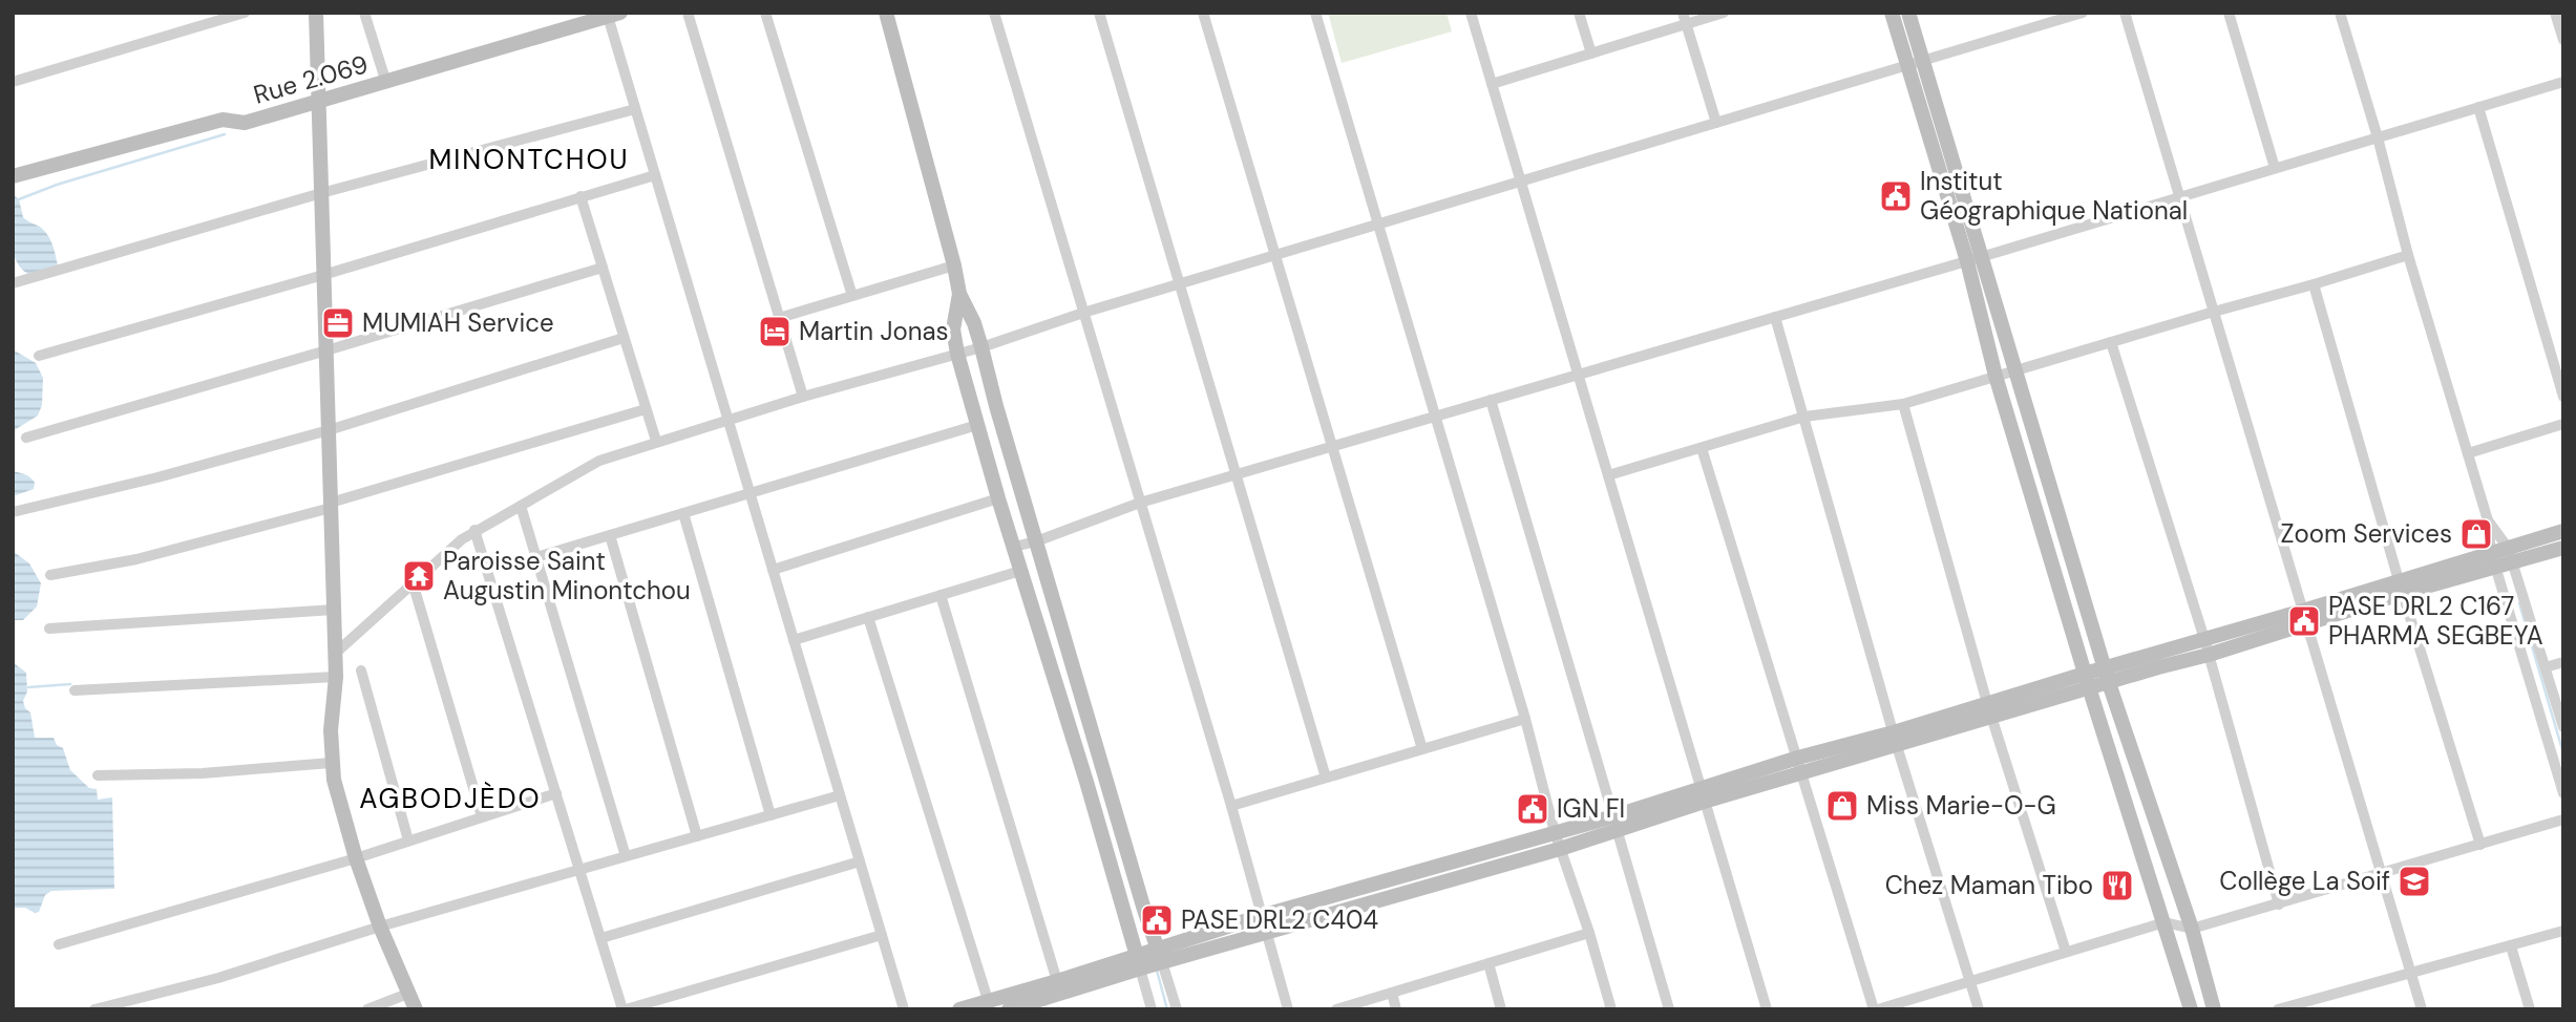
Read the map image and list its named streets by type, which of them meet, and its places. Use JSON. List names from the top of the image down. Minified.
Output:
{"streets":{"street":["Rue 2.069"]},"districts":["MINONTCHOU","AGBODJÈDO"],"places":{"public building":["Institut Géographique National","PASE DRL2 C167 PHARMA SEGBEYA","IGN FI","PASE DRL2 C404"],"office":["MUMIAH Service"],"hotel":["Martin Jonas"],"shop":["Zoom Services","Miss Marie-O-G"],"temple":["Paroisse Saint Augustin Minontchou"],"school or university":["Collège La Soif"],"restaurant":["Chez Maman Tibo"]}}
